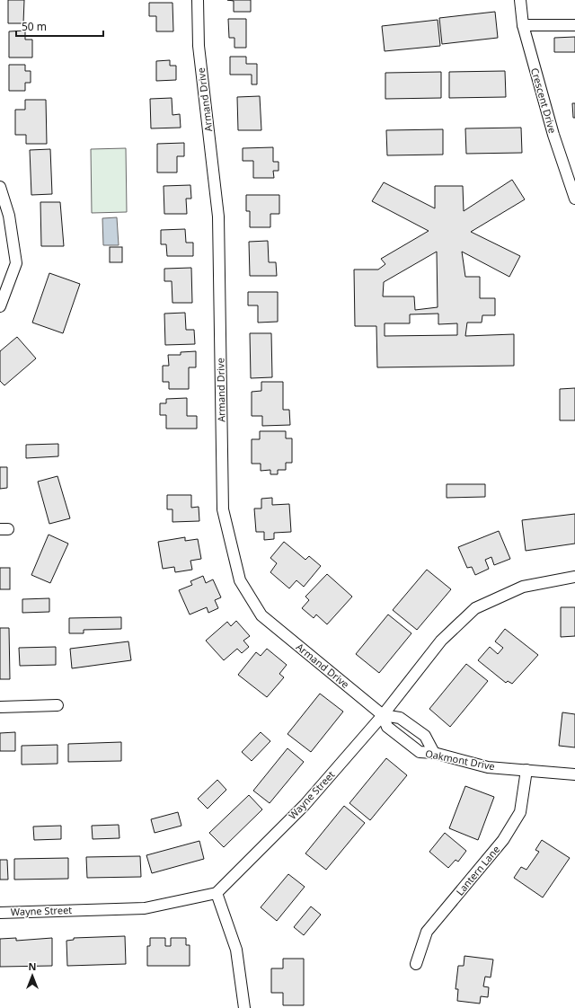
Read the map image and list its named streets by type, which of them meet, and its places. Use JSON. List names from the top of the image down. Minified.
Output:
{"streets":{"street":["Armand Drive","Crescent Drive","Oakmont Drive","Wayne Street","Lantern Lane"]},"crossings":[["Armand Drive","Oakmont Drive"],["Armand Drive","Wayne Street"],["Oakmont Drive","Wayne Street"],["Oakmont Drive","Lantern Lane"]],"scale_bar":"50 m","north":"top"}
